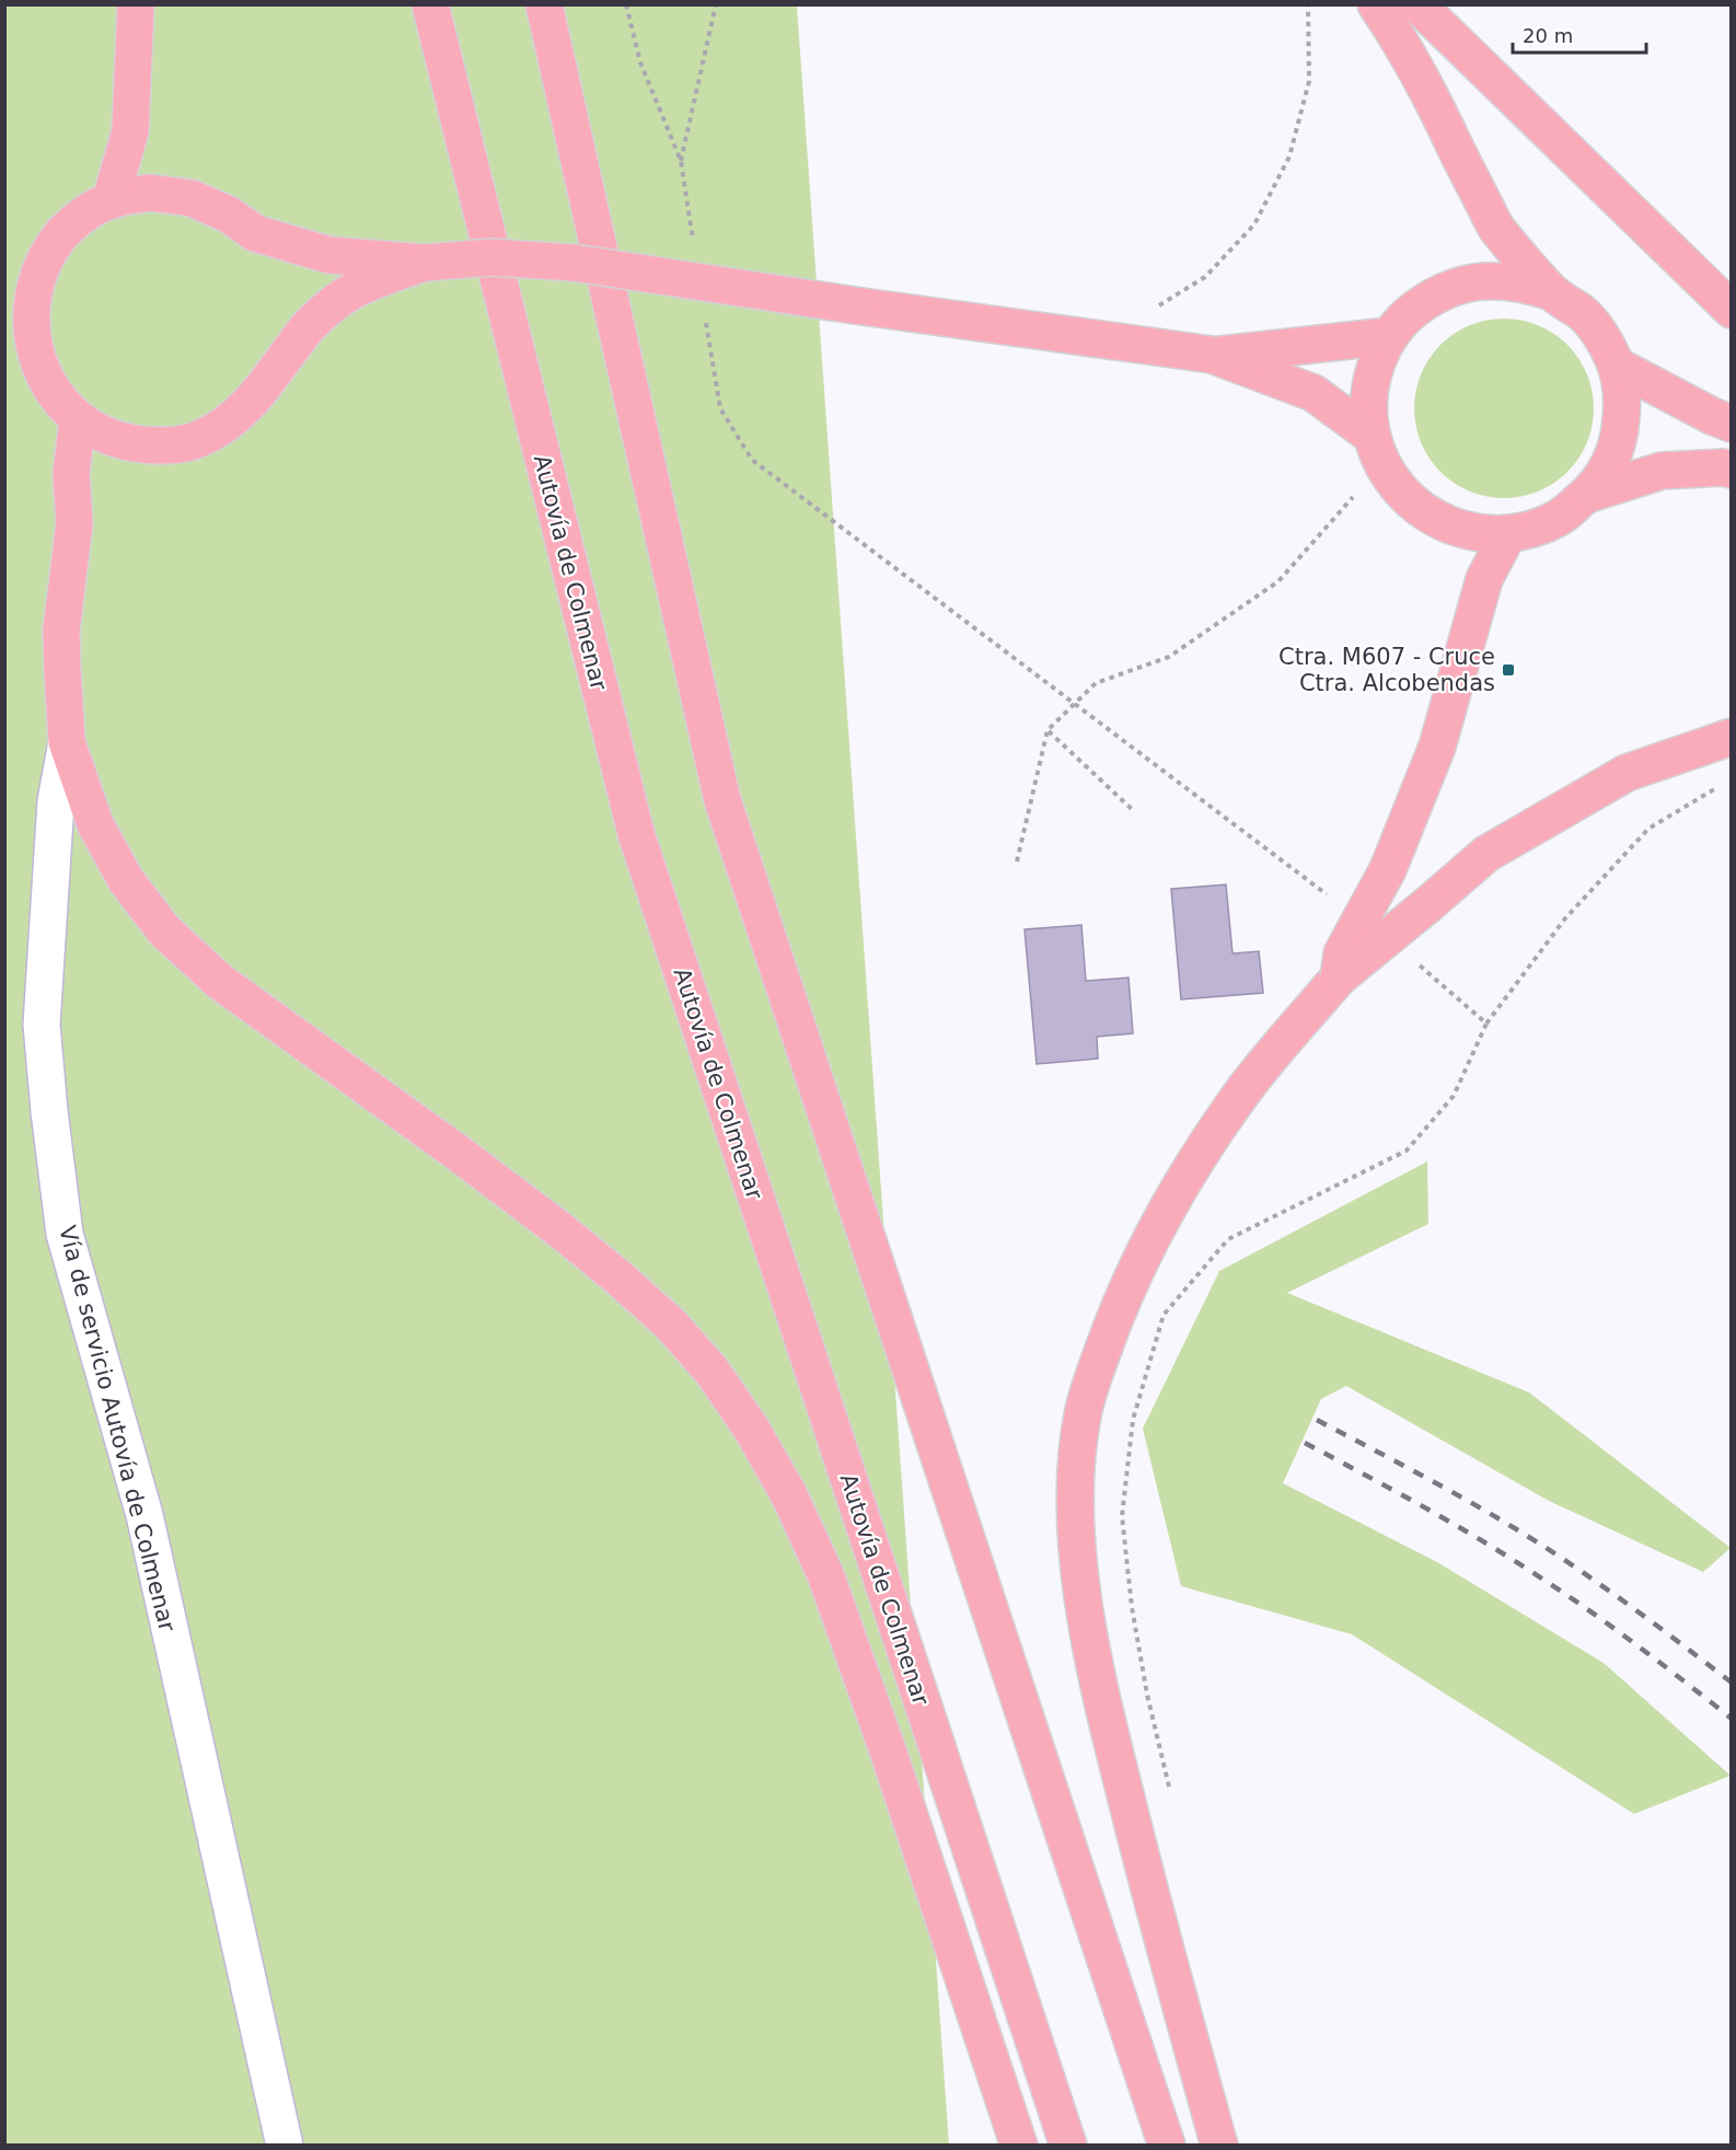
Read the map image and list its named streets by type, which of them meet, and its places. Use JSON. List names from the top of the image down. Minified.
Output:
{"streets":{"highway":["Autovía de Colmenar"],"street":["Vía de servicio Autovía de Colmenar"]},"places":{"transit":["Ctra. M607 - Cruce Ctra. Alcobendas"]},"scale_bar":"20 m"}
